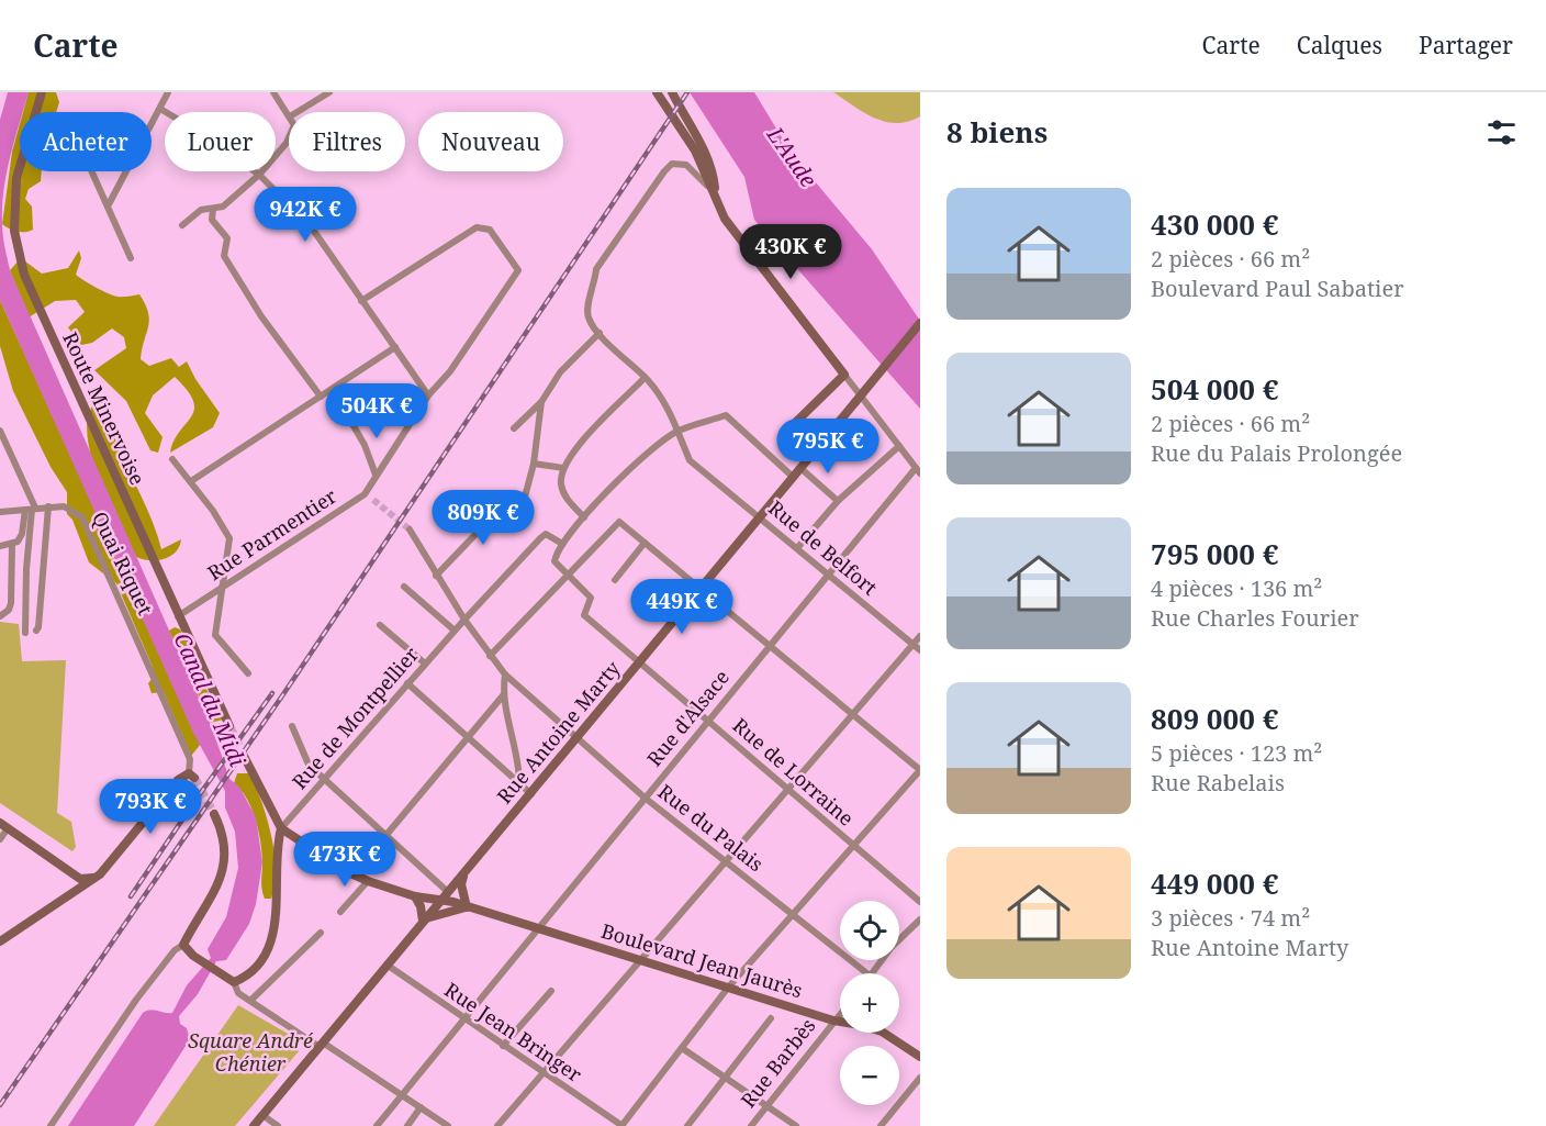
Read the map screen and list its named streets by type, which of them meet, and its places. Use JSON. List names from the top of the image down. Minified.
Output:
{"streets":{"street":["Route Minervoise","Rue Parmentier","Rue de Belfort","Quai Riquet","Rue de Montpellier","Rue d'Alsace","Rue Antoine Marty","Rue de Lorraine","Rue du Palais","Boulevard Jean Jaurès","Rue Jean Bringer","Rue Barbès"]},"crossings":[["Route Minervoise","Rue Parmentier"],["Rue de Belfort","Rue d'Alsace"],["Rue de Belfort","Rue Antoine Marty"],["Rue de Montpellier","Rue du Palais"],["Rue d'Alsace","Rue de Lorraine"],["Rue d'Alsace","Rue du Palais"],["Rue d'Alsace","Boulevard Jean Jaurès"],["Rue d'Alsace","Rue Jean Bringer"],["Rue Antoine Marty","Rue de Lorraine"],["Rue Antoine Marty","Rue du Palais"],["Rue Antoine Marty","Boulevard Jean Jaurès"],["Rue Antoine Marty","Rue Jean Bringer"],["Boulevard Jean Jaurès","Rue Barbès"]],"water":["L'Aude","Canal du Midi"],"parks":["Square André Chénier"],"page":{"header":"Carte","nav":["Carte","Calques","Partager"],"heading":"8 biens","chip":["Acheter","Louer","Filtres","Nouveau"],"list":[{"name":"430 000 €","note":"2 pièces · 66 m² · Boulevard Paul Sabatier"},{"name":"504 000 €","note":"2 pièces · 66 m² · Rue du Palais Prolongée"},{"name":"795 000 €","note":"4 pièces · 136 m² · Rue Charles Fourier"},{"name":"809 000 €","note":"5 pièces · 123 m² · Rue Rabelais"},{"name":"449 000 €","note":"3 pièces · 74 m² · Rue Antoine Marty"}],"price":["942K €","430K €","504K €","795K €","809K €","449K €","793K €","473K €"],"map_buttons":["+","−"]}}
